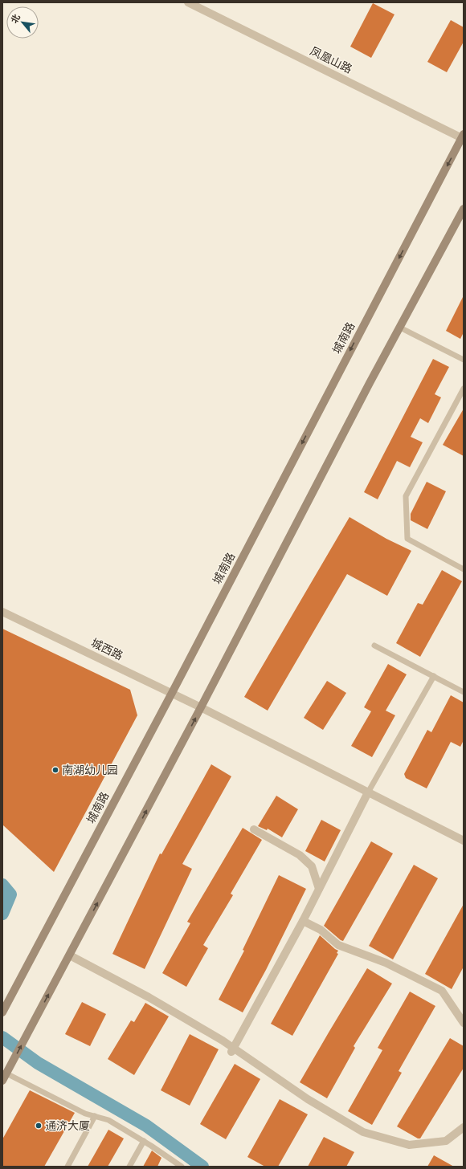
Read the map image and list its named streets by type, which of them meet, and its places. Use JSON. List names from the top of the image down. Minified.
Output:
{"streets":{"main road":["城南路"],"street":["凤凰山路","城西路"]},"crossings":[["凤凰山路","城南路"],["城南路","城西路"]],"places":["南湖幼儿园","通济大厦"],"north":"top left"}
